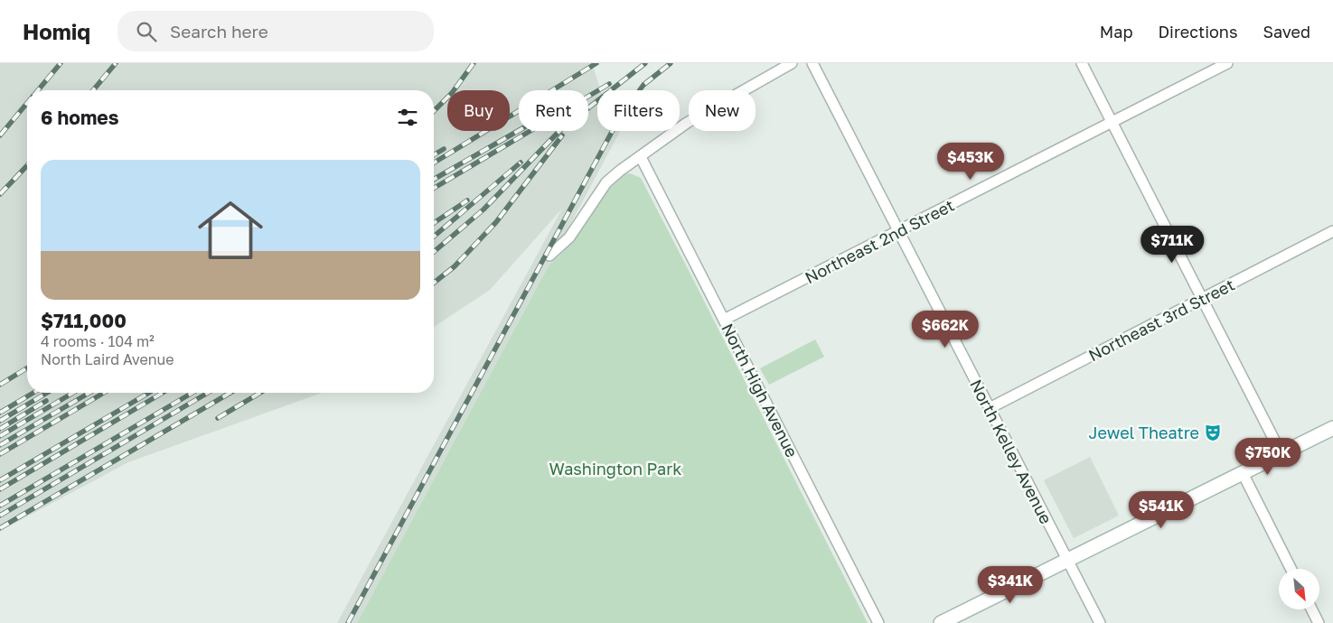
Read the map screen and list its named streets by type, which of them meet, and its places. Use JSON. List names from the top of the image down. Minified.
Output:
{"streets":{"street":["Northeast 2nd Street","Northeast 3rd Street","North High Avenue","North Kelley Avenue"]},"crossings":[["Northeast 2nd Street","North High Avenue"],["Northeast 2nd Street","North Kelley Avenue"],["Northeast 3rd Street","North Kelley Avenue"]],"parks":["Washington Park"],"places":{"theatre":["Jewel Theatre"]},"north":"bottom right","page":{"header":"Homiq","search":"Search here","nav":["Map","Directions","Saved"],"chip":["Buy","Rent","Filters","New"],"heading":"6 homes","price":["$453K","$711K","$662K","$750K","$541K","$341K"],"list":[{"name":"$711,000","note":"4 rooms · 104 m² · North Laird Avenue"}]}}
